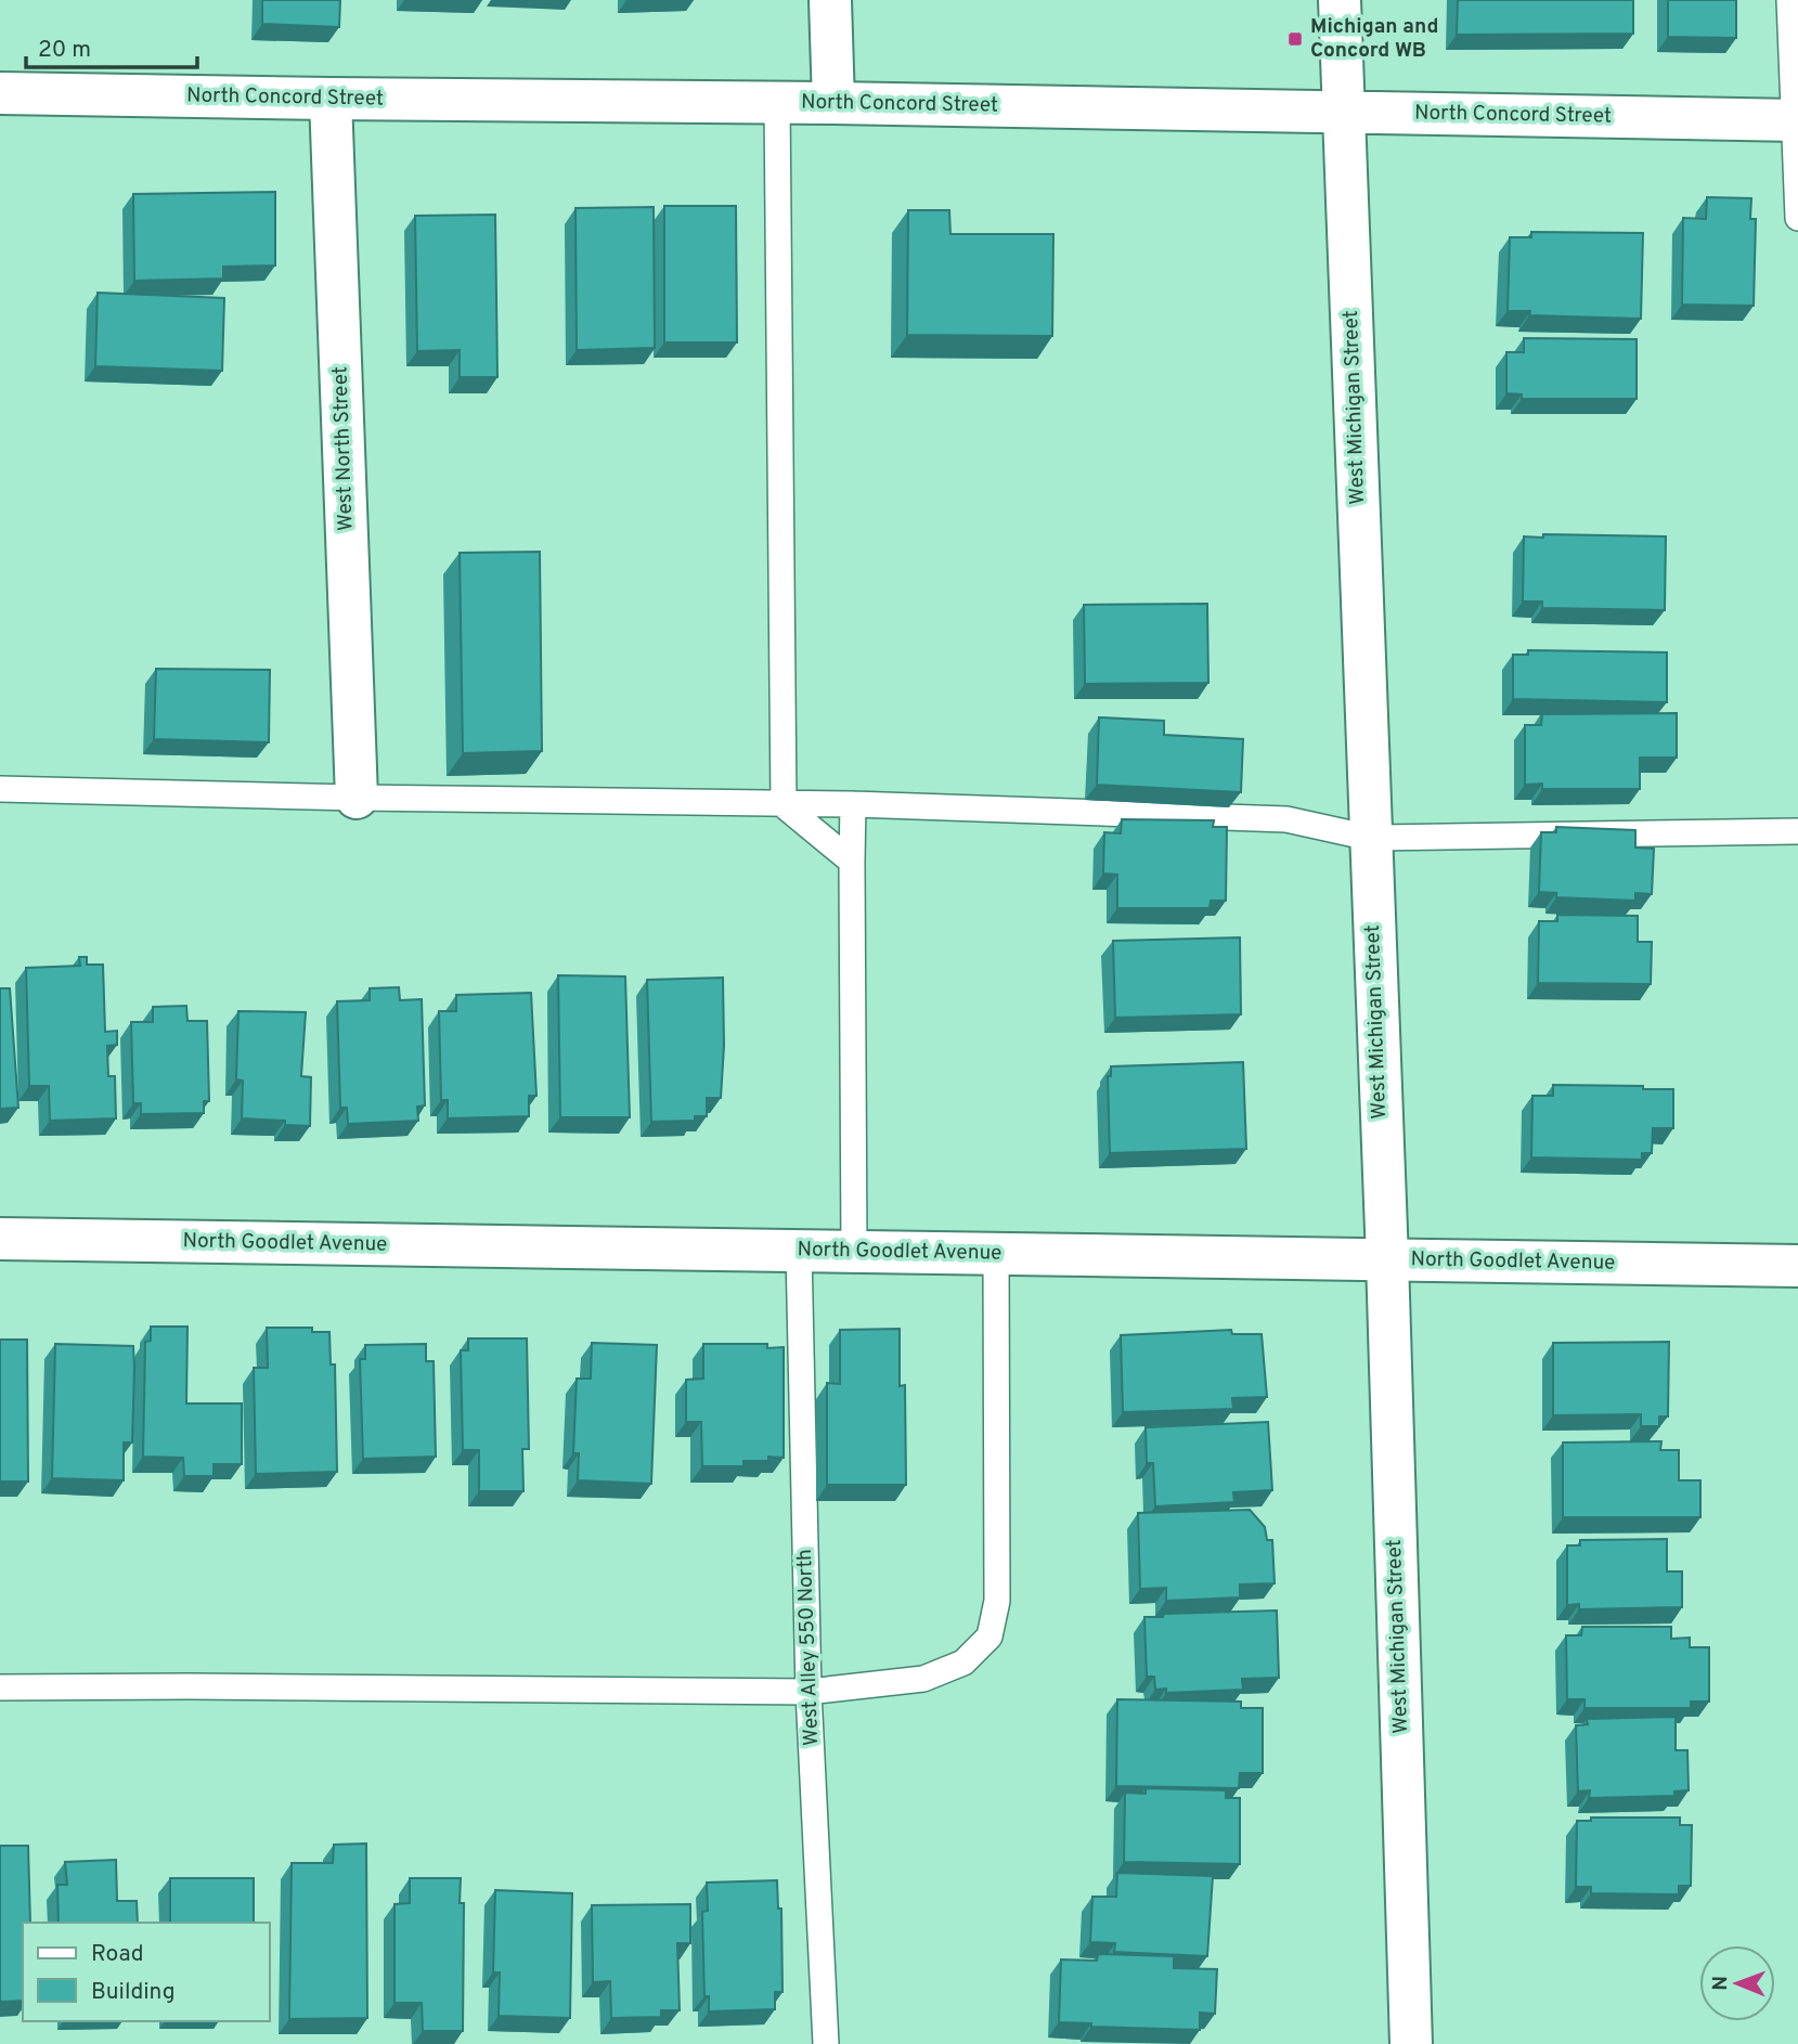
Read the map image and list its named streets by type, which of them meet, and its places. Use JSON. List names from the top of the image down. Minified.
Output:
{"streets":{"main road":["North Concord Street","West Michigan Street","West North Street","North Goodlet Avenue"],"lane":["West Alley 550 North"]},"crossings":[["North Concord Street","West Michigan Street"],["North Concord Street","West North Street"],["West Michigan Street","North Goodlet Avenue"],["North Goodlet Avenue","West Alley 550 North"]],"places":{"transit":["Michigan and Concord WB"]},"legend":["Road","Building"],"scale_bar":"20 m","north":"left"}
